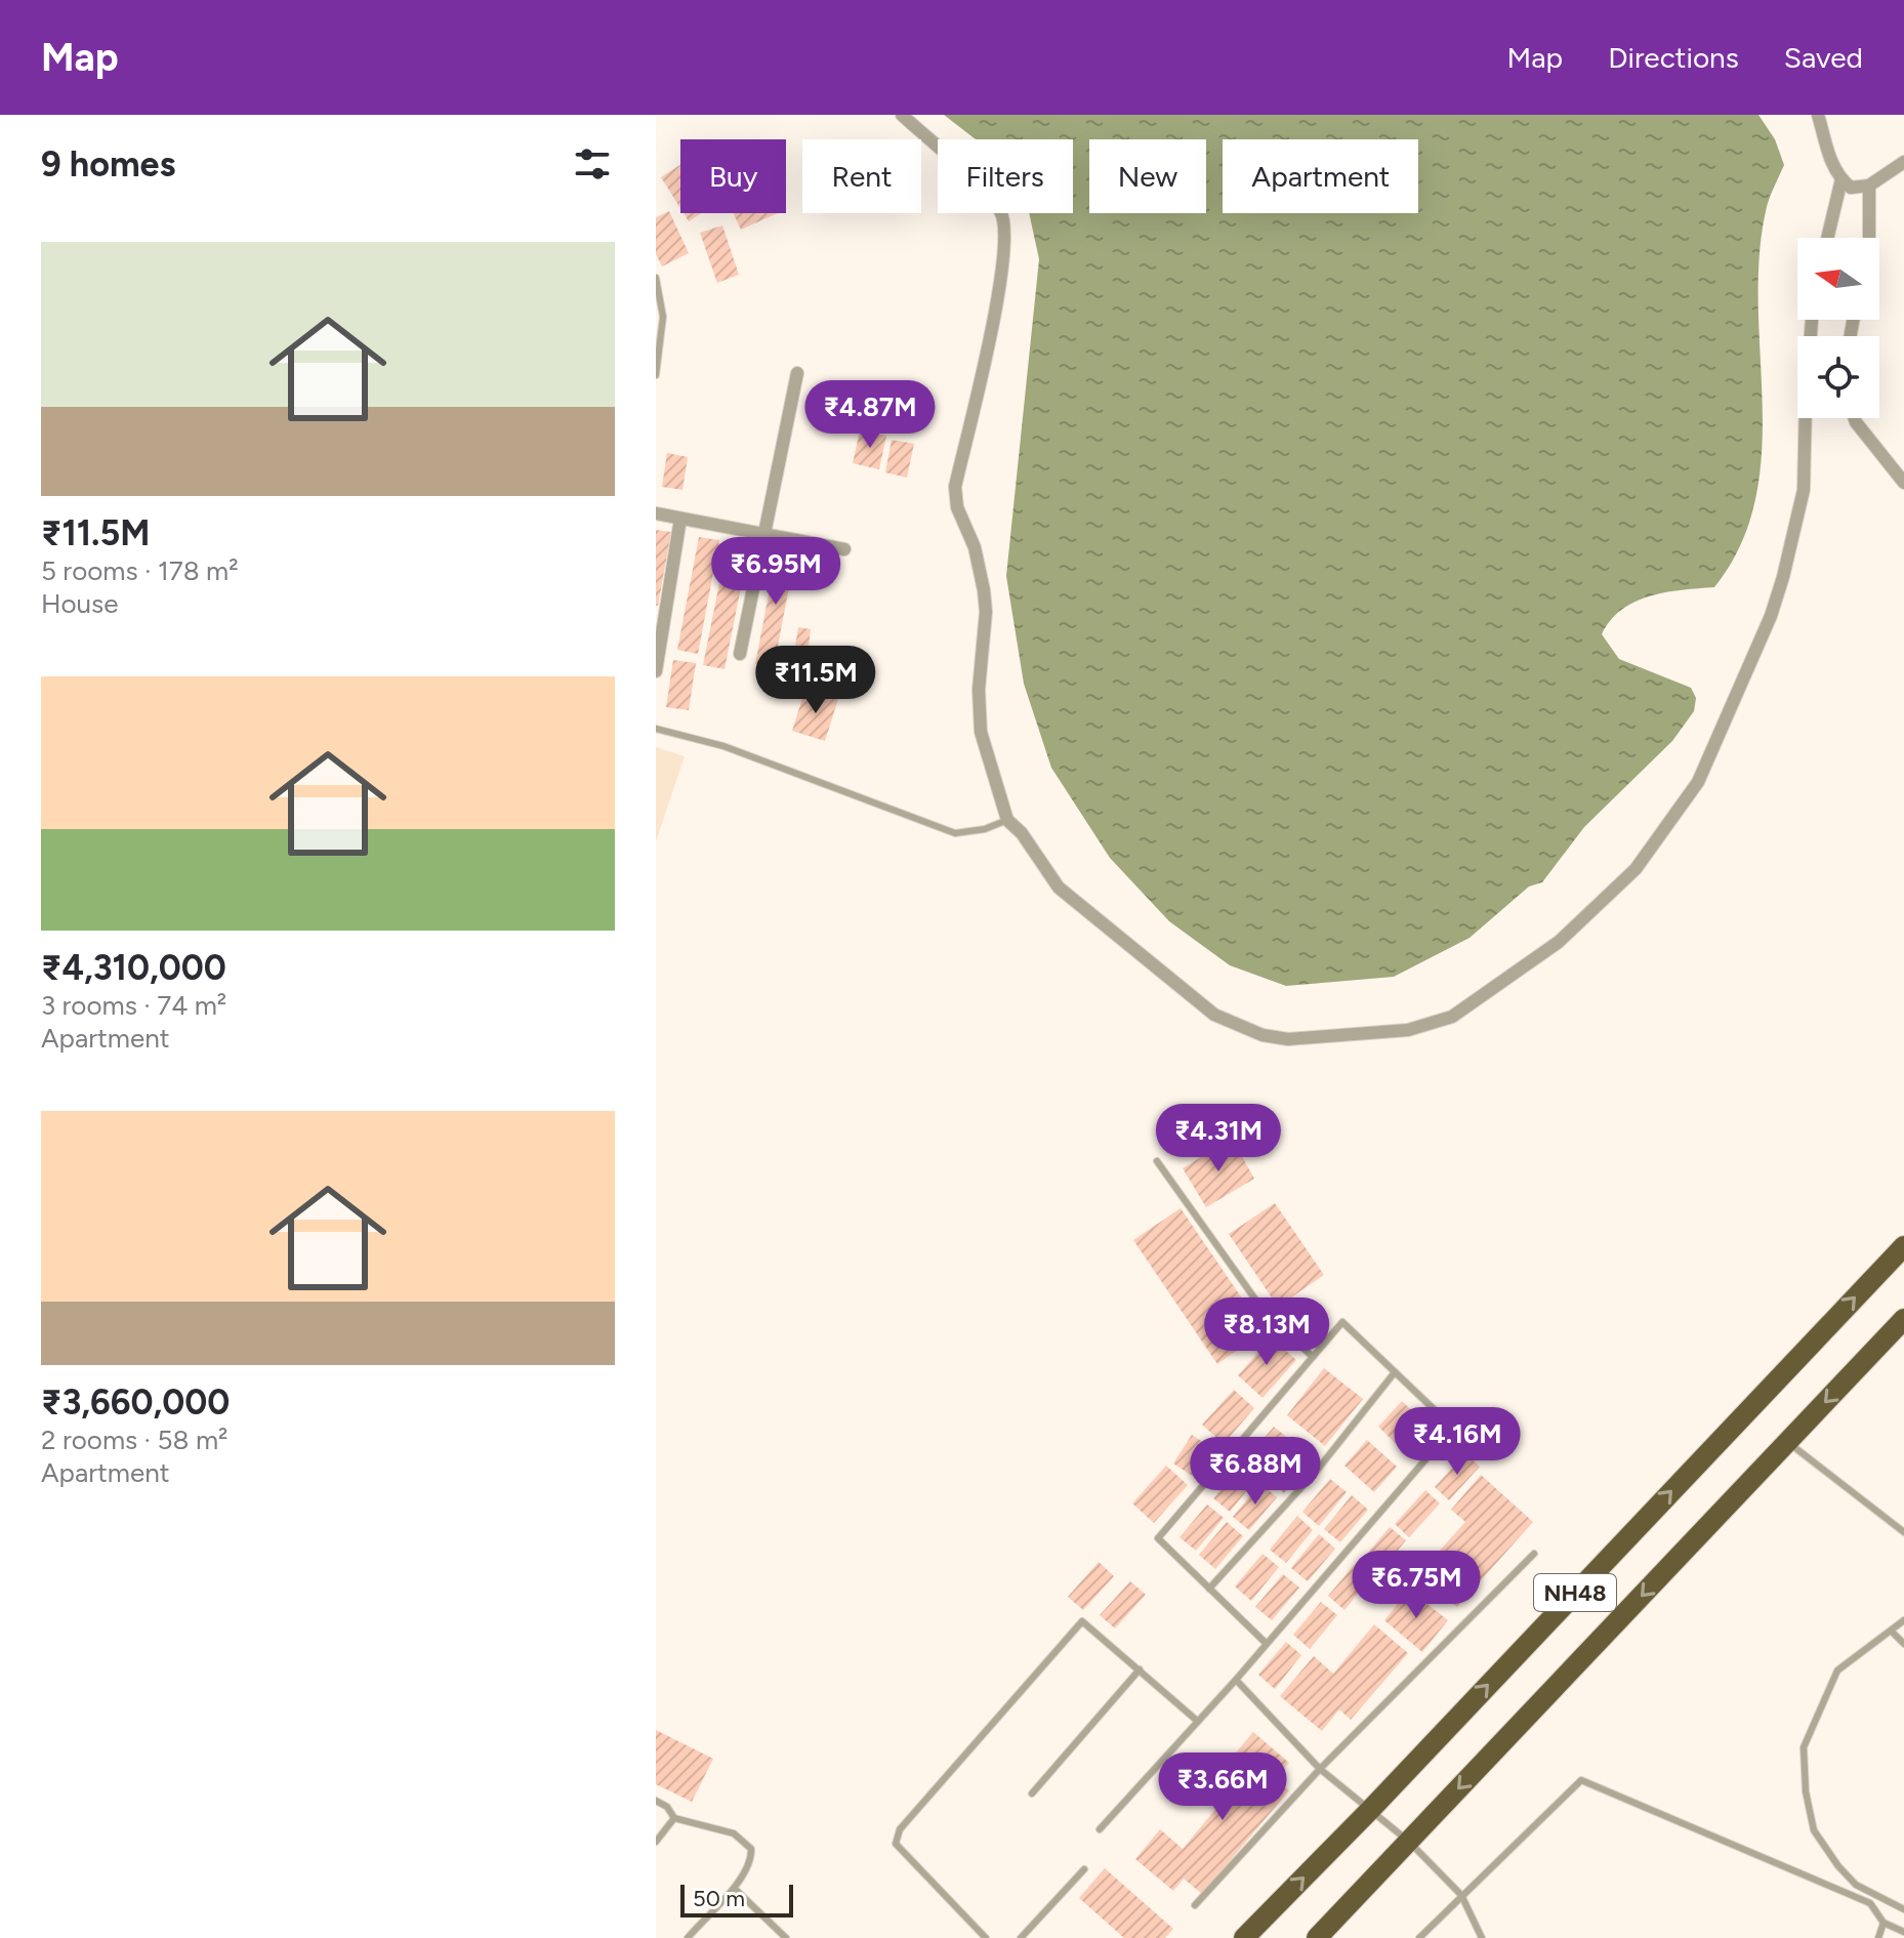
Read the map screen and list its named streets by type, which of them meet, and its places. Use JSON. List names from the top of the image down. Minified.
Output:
{"streets":{"highway":["NH48"]},"scale_bar":"50 m","north":"left","page":{"header":"Map","nav":["Map","Directions","Saved"],"heading":"9 homes","chip":["Buy","Rent","Filters","New","Apartment"],"list":[{"name":"₹11.5M","note":"5 rooms · 178 m² · House"},{"name":"₹4,310,000","note":"3 rooms · 74 m² · Apartment"},{"name":"₹3,660,000","note":"2 rooms · 58 m² · Apartment"}],"price":["₹4.87M","₹6.95M","₹11.5M","₹4.31M","₹8.13M","₹4.16M","₹6.88M","₹6.75M","₹3.66M"],"scale":"50 m"}}
